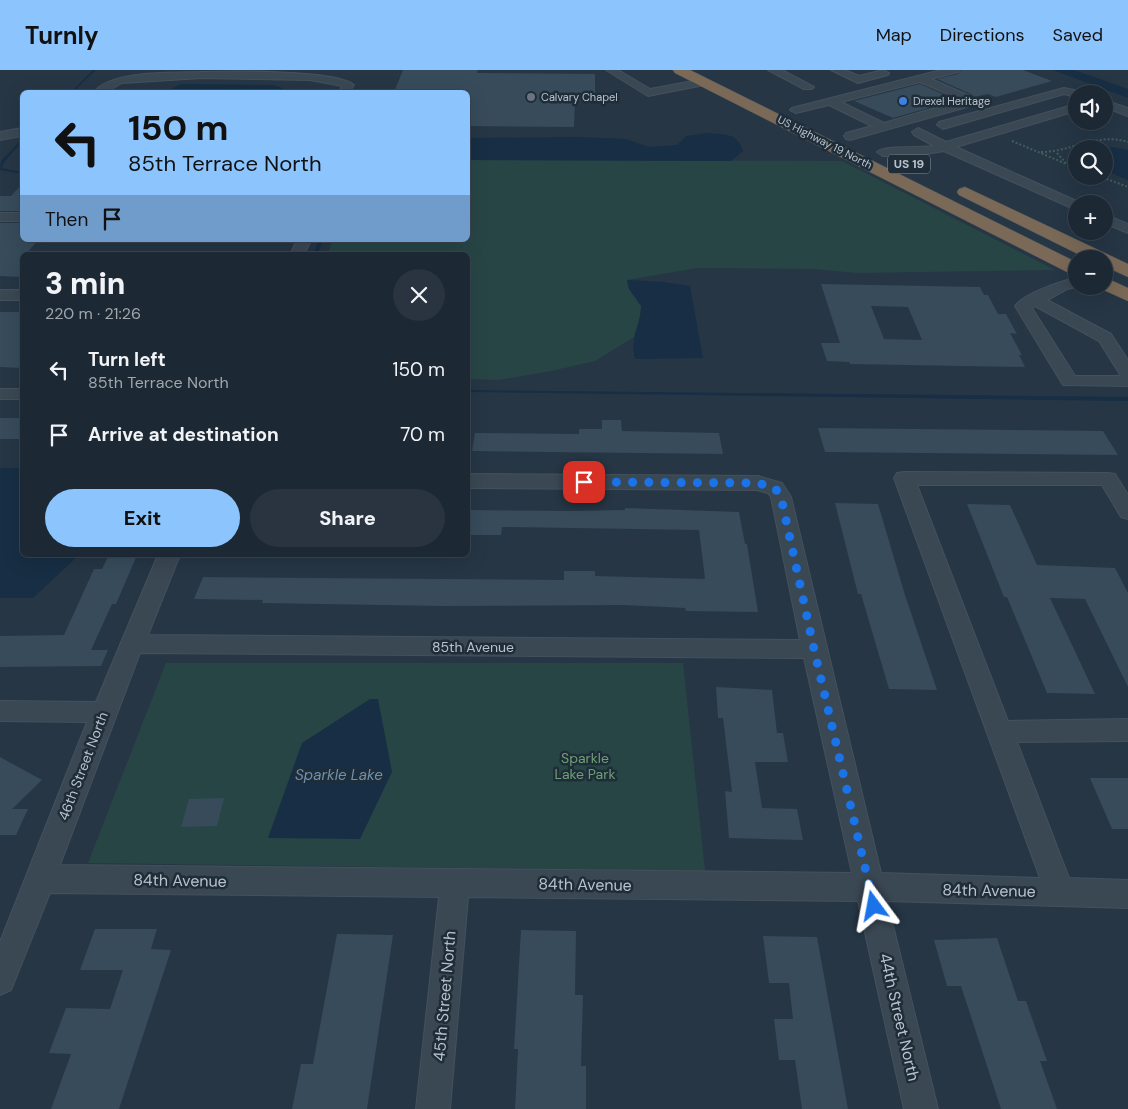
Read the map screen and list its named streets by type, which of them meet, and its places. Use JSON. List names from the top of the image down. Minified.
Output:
{"streets":{"highway":["US Highway 19 North","US 19"],"street":["85th Avenue","46th Street North","84th Avenue","45th Street North","44th Street North"]},"crossings":[["85th Avenue","46th Street North"],["85th Avenue","44th Street North"],["46th Street North","84th Avenue"],["84th Avenue","45th Street North"],["84th Avenue","44th Street North"]],"water":["Sparkle Lake"],"parks":["Sparkle Lake Park"],"places":["Calvary Chapel","Drexel Heritage"],"page":{"header":"Turnly","nav":["Map","Directions","Saved"],"map_buttons":["+","−"],"turn":["150 m","85th Terrace North"],"then":"Then","heading":["3 min","220 m · 21:26"],"list":[{"name":"Turn left","note":"85th Terrace North","value":"150 m"},{"name":"Arrive at destination","value":"70 m"}],"buttons":["Exit","Share"]}}
